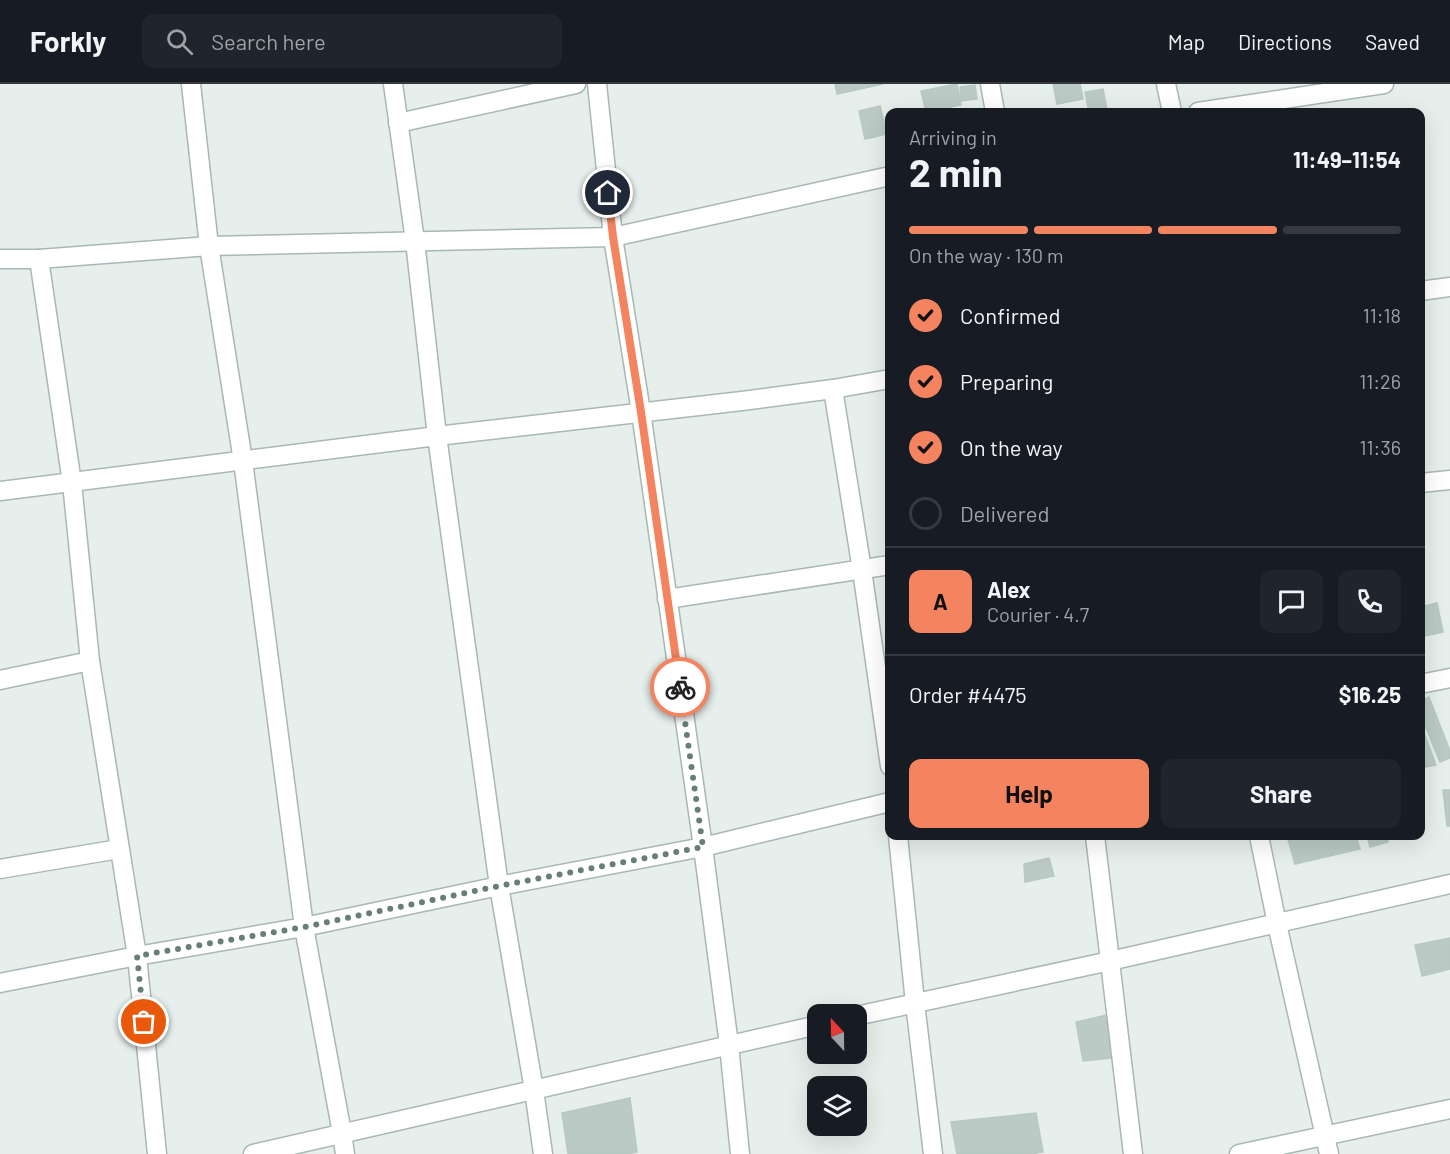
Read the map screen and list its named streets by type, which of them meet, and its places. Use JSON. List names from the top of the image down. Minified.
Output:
{"north":"top","page":{"header":"Forkly","search":"Search here","nav":["Map","Directions","Saved"],"heading":["2 min","Arriving in","11:49–11:54"],"panel":["Alex","Courier · 4.7","Order #4475","$16.25"],"bar":"On the way · 130 m","list":[["Confirmed","11:18"],["Preparing","11:26"],["On the way","11:36"],"Delivered"],"round":"A","buttons":["Help","Share"]}}
